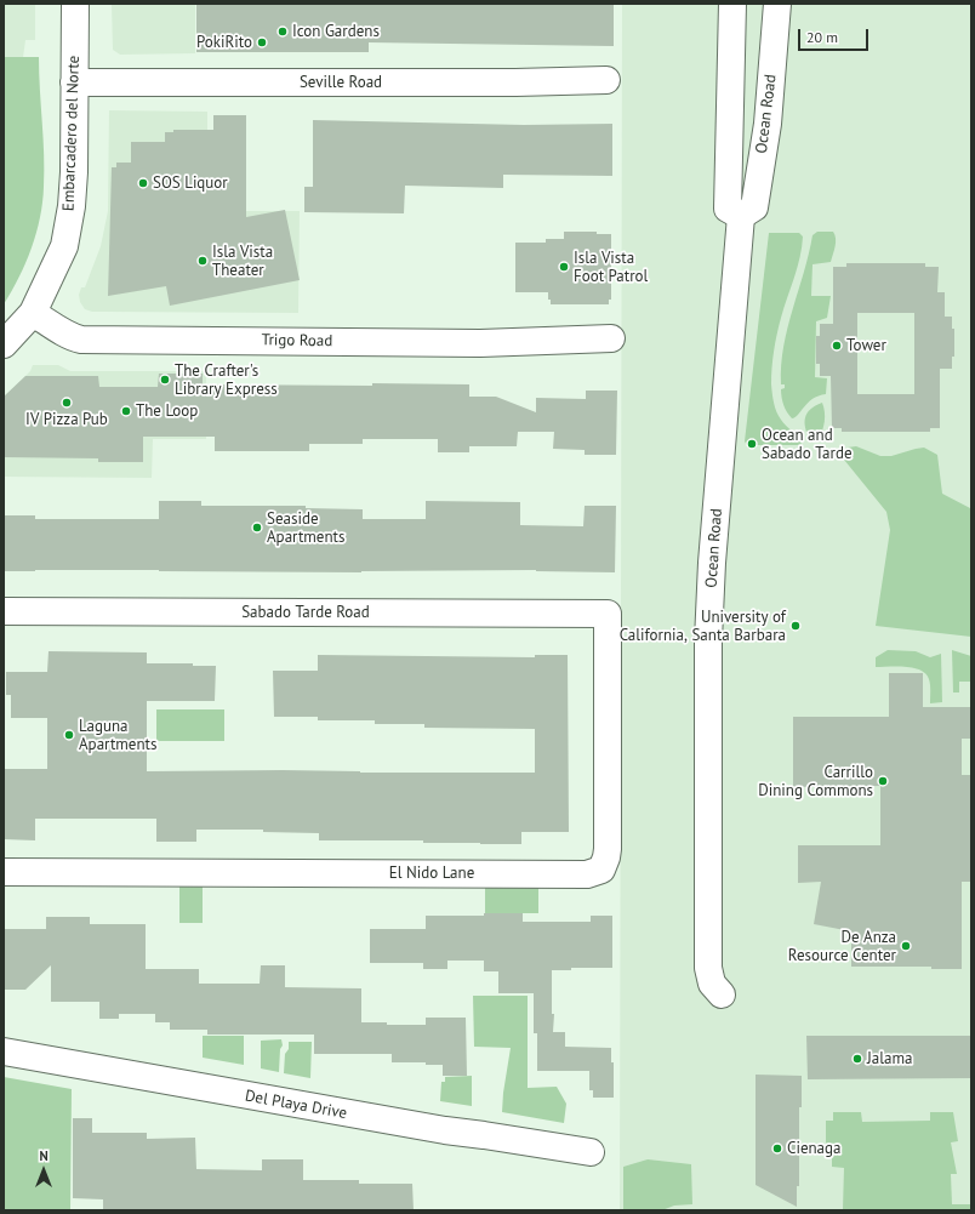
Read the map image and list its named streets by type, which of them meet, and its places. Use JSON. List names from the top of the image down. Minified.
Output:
{"streets":{"street":["Seville Road","Ocean Road","Embarcadero del Norte","Trigo Road","Sabado Tarde Road","El Nido Lane","Del Playa Drive"]},"crossings":[["Seville Road","Embarcadero del Norte"],["Embarcadero del Norte","Trigo Road"],["Sabado Tarde Road","El Nido Lane"]],"places":["Icon Gardens","PokiRito","SOS Liquor","Isla Vista Theater","Isla Vista Foot Patrol","Tower","The Crafter's Library Express","IV Pizza Pub","The Loop","Ocean and Sabado Tarde","Seaside Apartments","University of California, Santa Barbara","Laguna Apartments","Carrillo Dining Commons","De Anza Resource Center","Jalama","Cienaga"],"scale_bar":"20 m","north":"top"}
